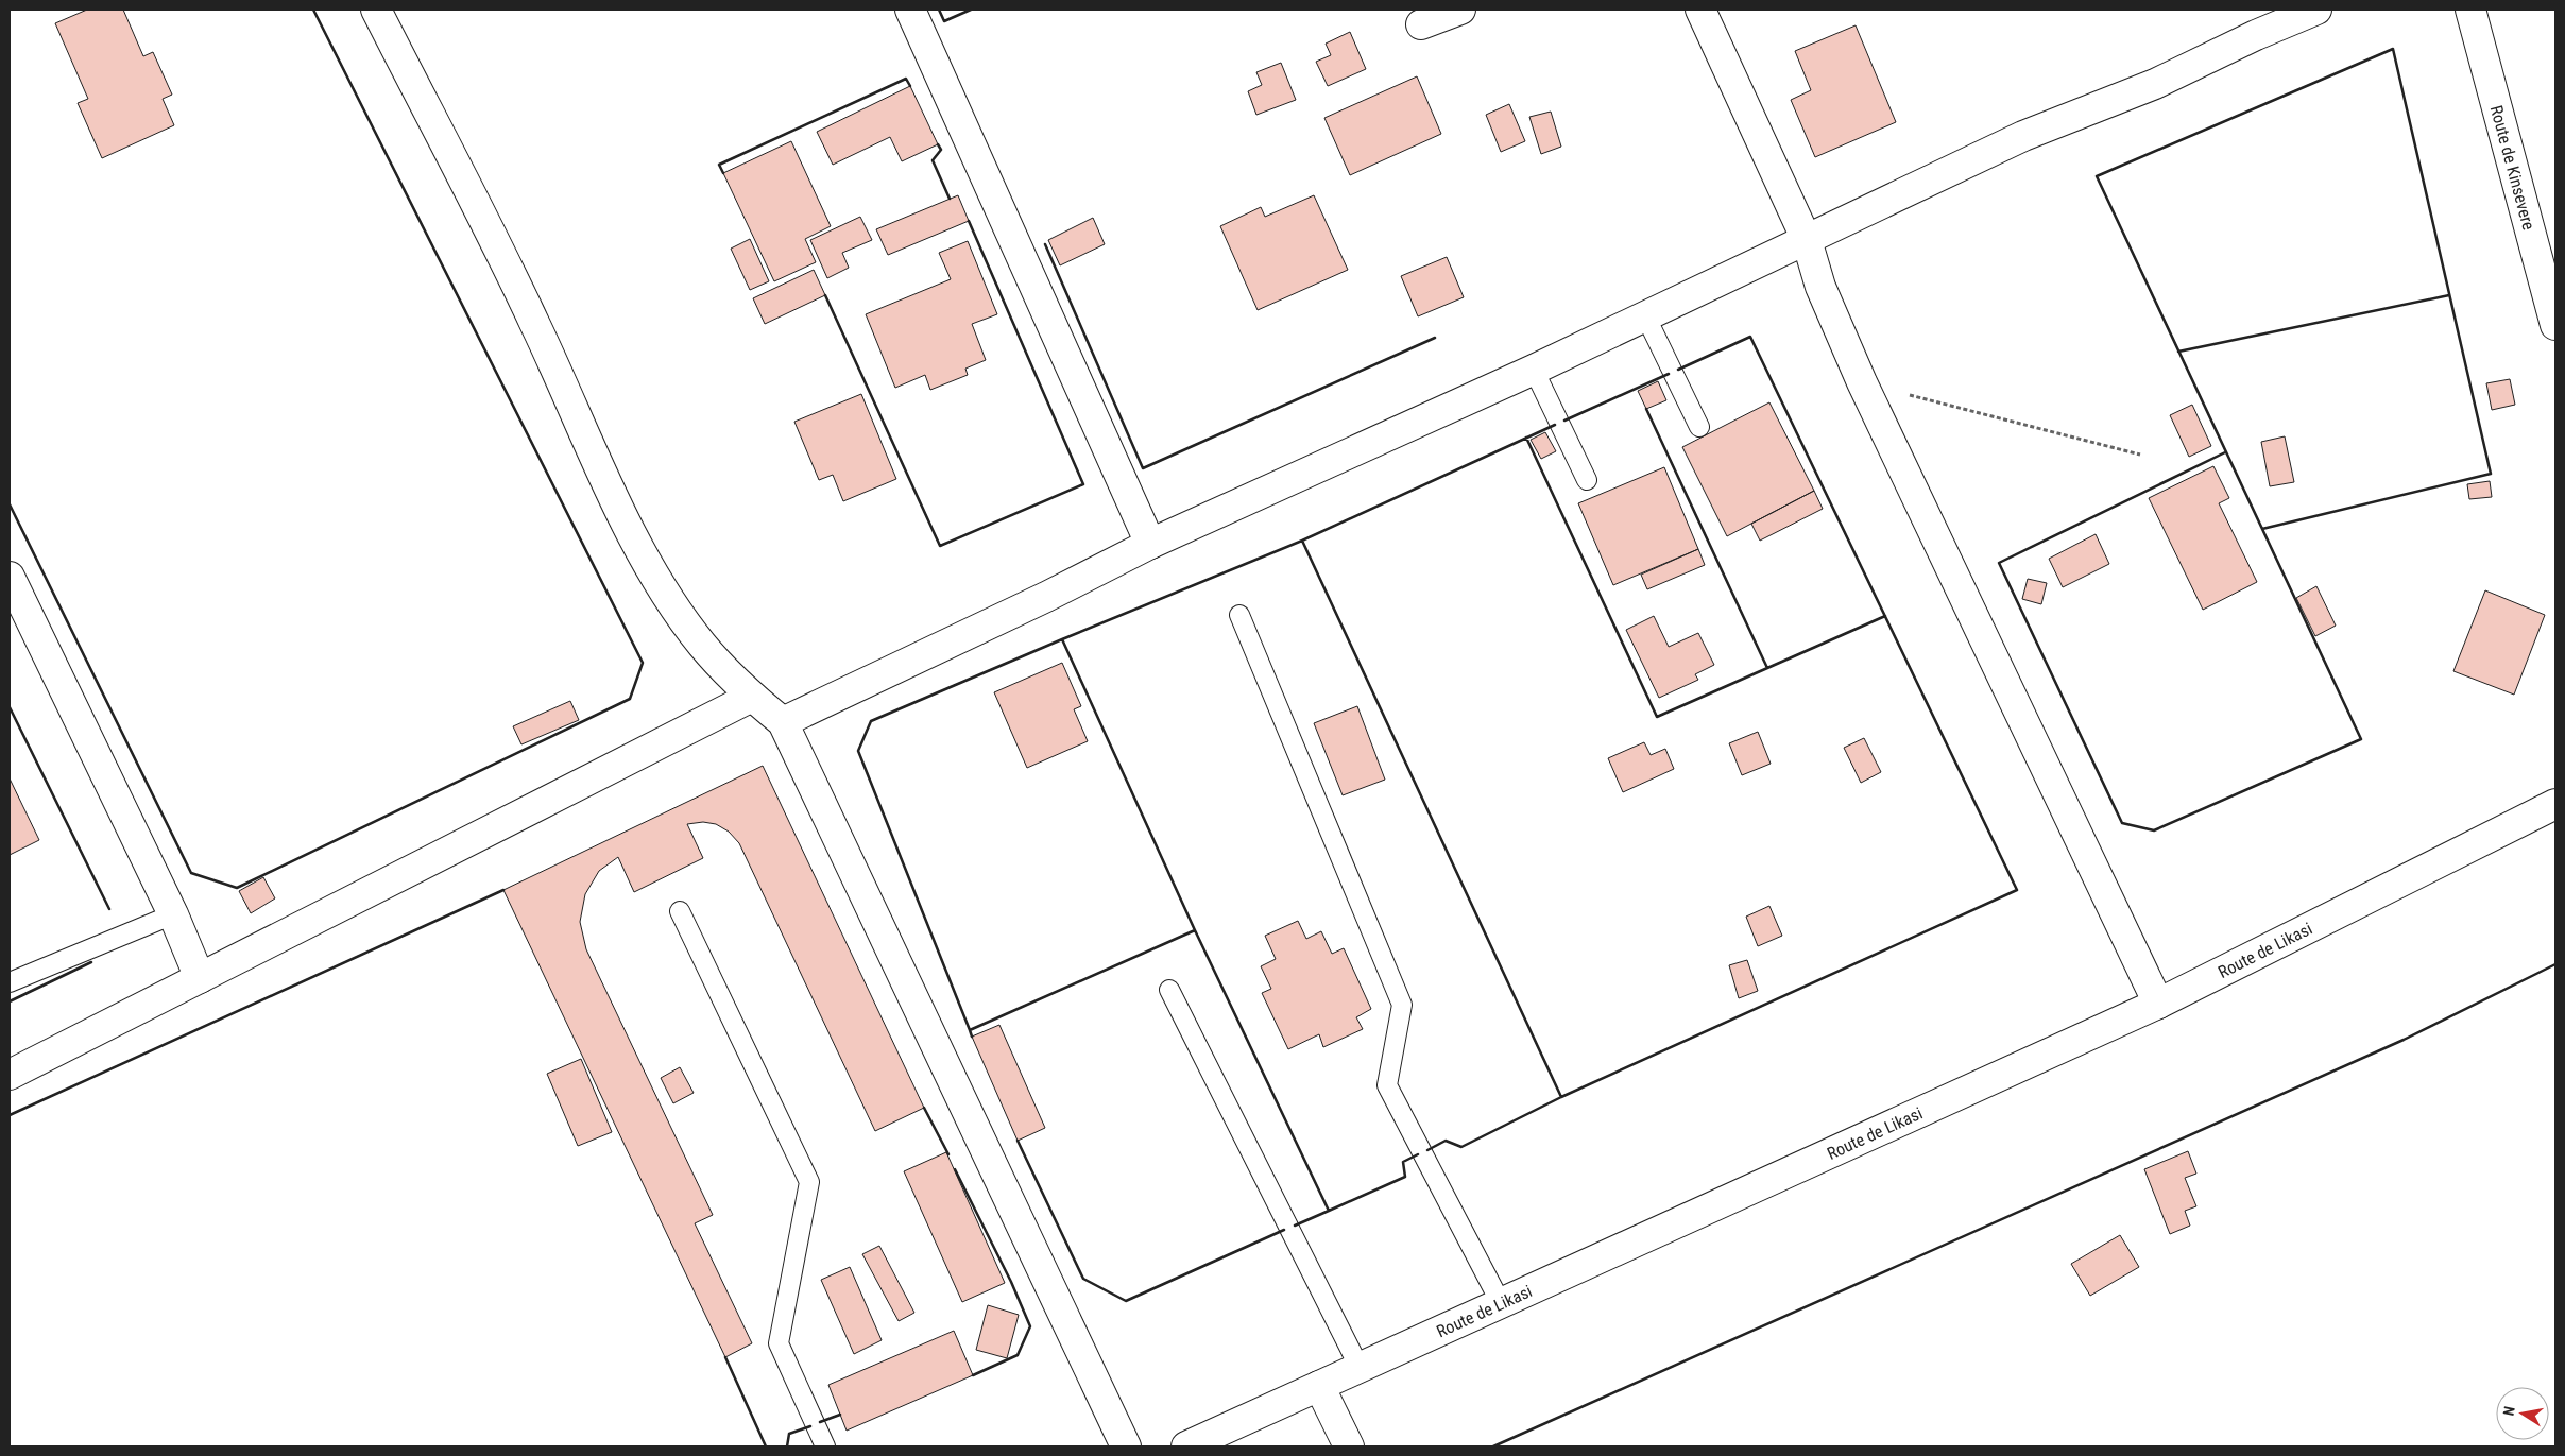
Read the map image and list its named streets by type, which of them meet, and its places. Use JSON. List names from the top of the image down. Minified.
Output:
{"streets":{"main road":["Route de Kinsevere","Route de Likasi"]},"north":"left"}
